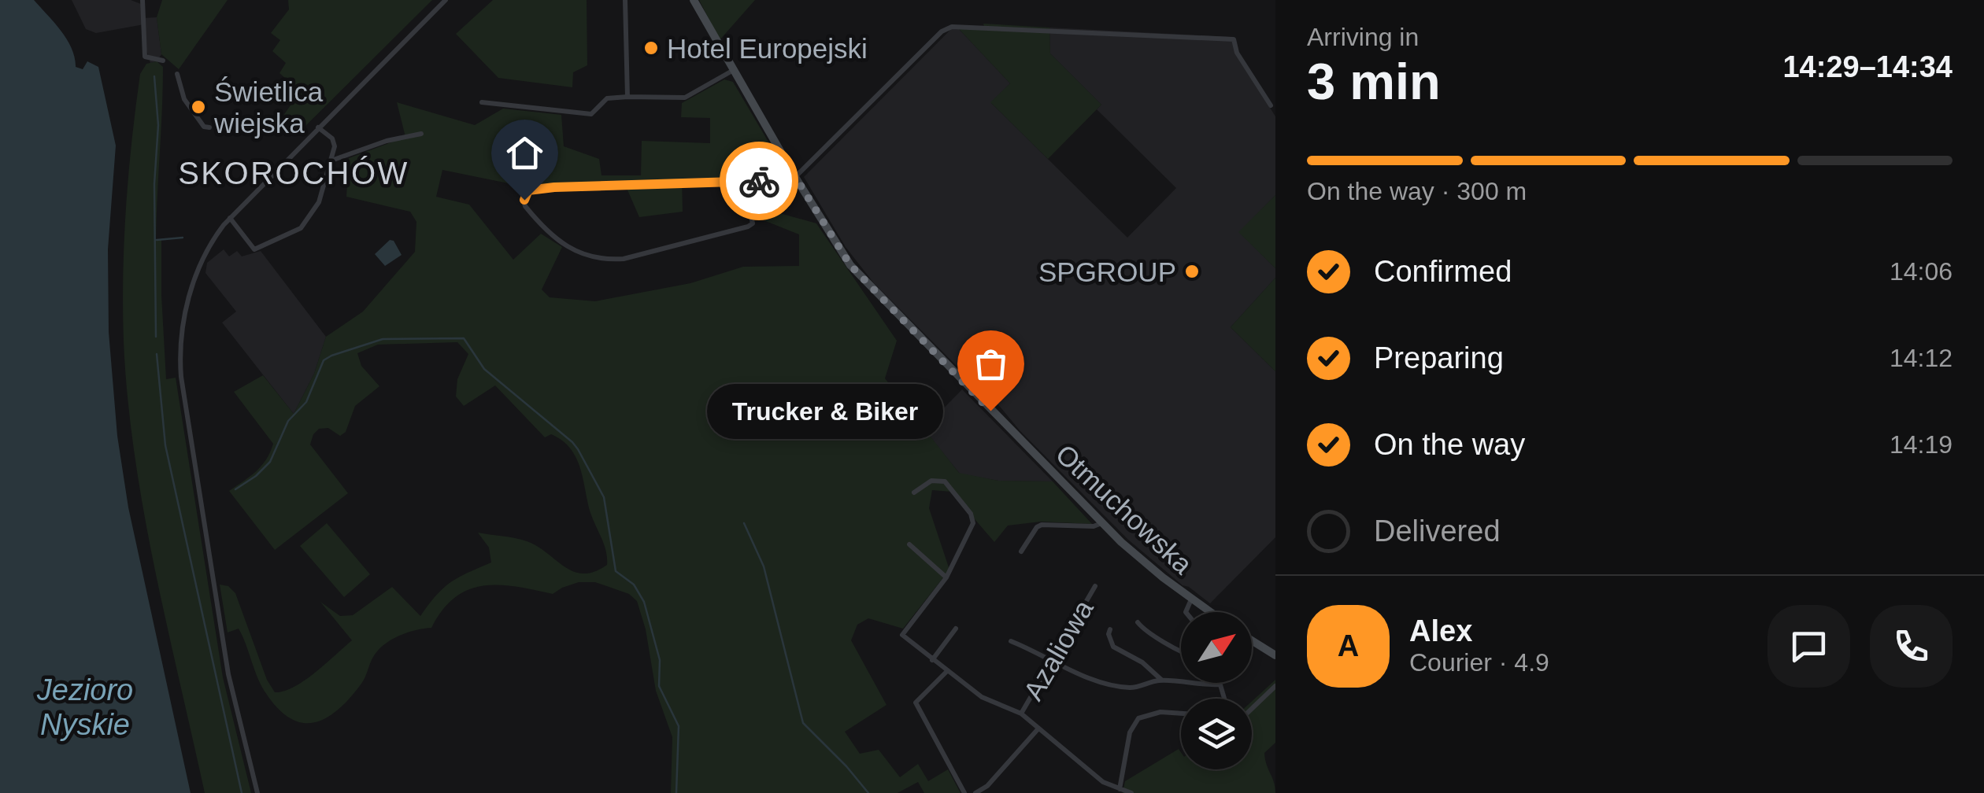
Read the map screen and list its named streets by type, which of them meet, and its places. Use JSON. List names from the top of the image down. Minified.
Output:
{"streets":{"main road":["Otmuchowska"],"street":["Azaliowa"]},"districts":["SKOROCHÓW"],"water":["Jezioro Nyskie"],"places":["Hotel Europejski","Świetlica wiejska","SPGROUP","Trucker & Biker"],"north":"top right","page":{"heading":["3 min","Arriving in","14:29–14:34"],"panel":["Alex","Courier · 4.9"],"bar":"On the way · 300 m","list":[["Confirmed","14:06"],["Preparing","14:12"],["On the way","14:19"],"Delivered"],"bubble":"Trucker & Biker","round":"A"}}
